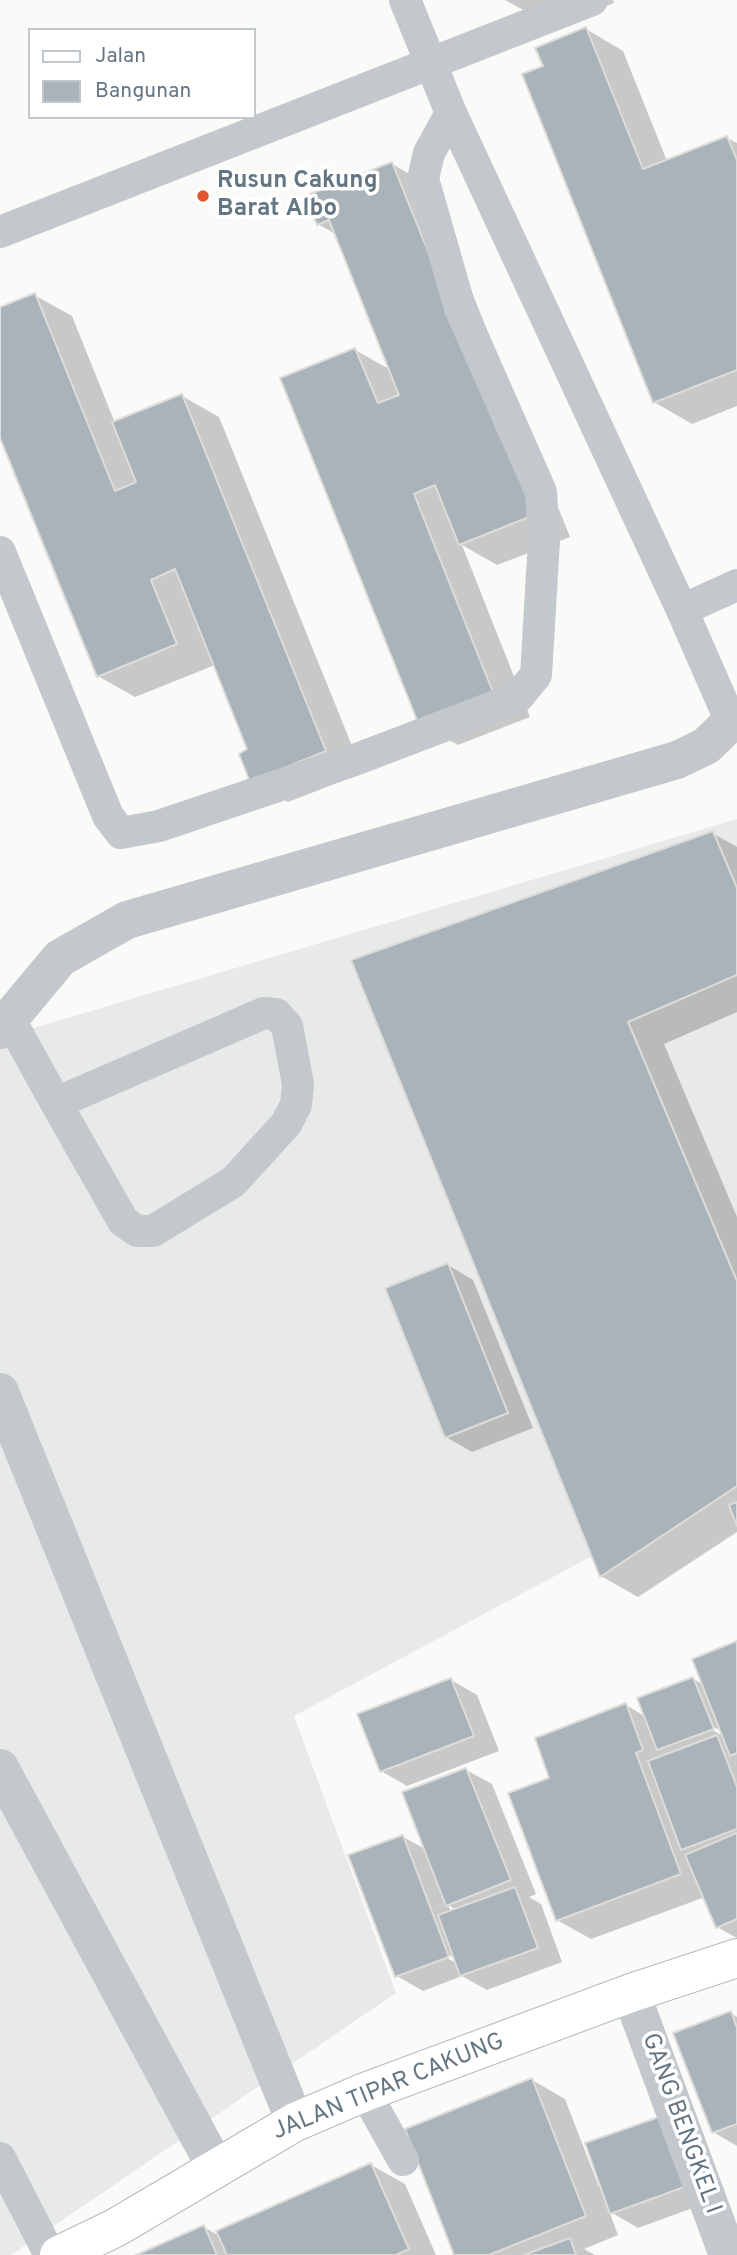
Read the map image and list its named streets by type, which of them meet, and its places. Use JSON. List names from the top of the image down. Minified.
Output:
{"streets":{"street":["JALAN TIPAR CAKUNG","GANG BENGKEL I"]},"crossings":[["JALAN TIPAR CAKUNG","GANG BENGKEL I"]],"places":["Rusun Cakung Barat Albo"],"legend":["Jalan","Bangunan"]}
